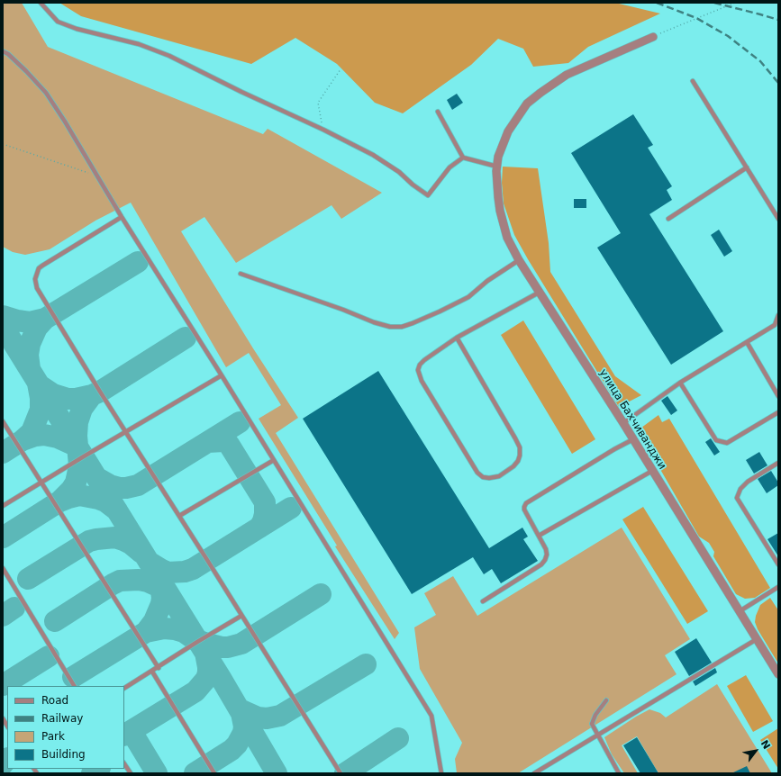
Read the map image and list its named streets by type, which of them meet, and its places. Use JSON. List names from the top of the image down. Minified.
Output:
{"streets":{"street":["улица Бахчиванджи"]},"legend":["Road","Railway","Park","Building"],"north":"top right"}
